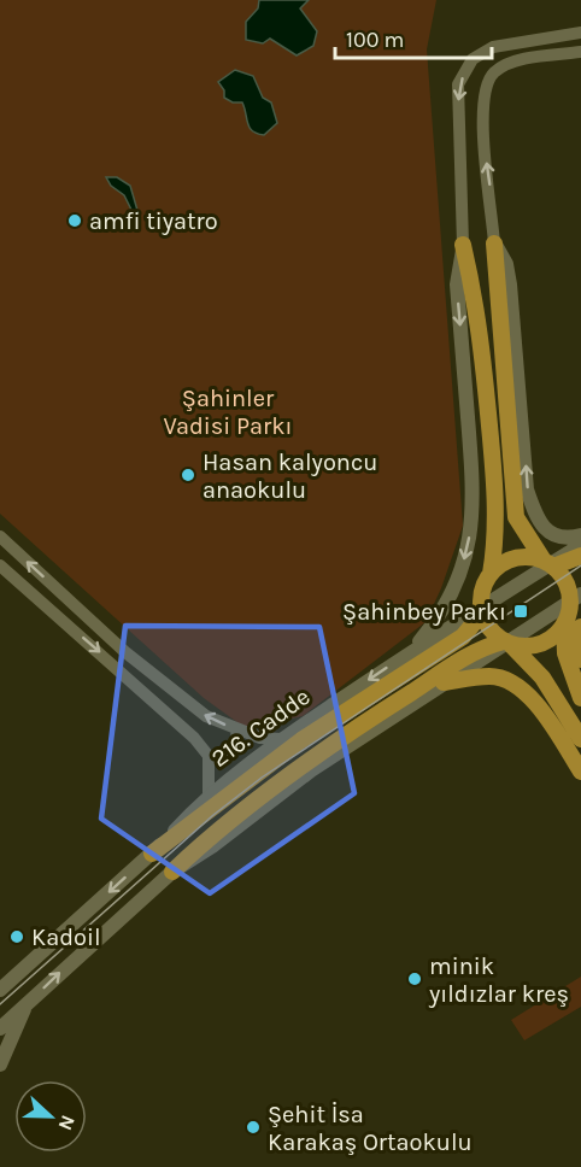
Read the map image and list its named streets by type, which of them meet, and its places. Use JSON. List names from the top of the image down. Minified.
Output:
{"streets":{"main road":["216. Cadde"]},"parks":["Şahinler Vadisi Parkı"],"places":{"other":["amfi tiyatro","Hasan kalyoncu anaokulu","Kadoil","minik yıldızlar kreş","Şehit İsa Karakaş Ortaokulu"],"transit":["Şahinbey Parkı"]},"scale_bar":"100 m","north":"right"}
